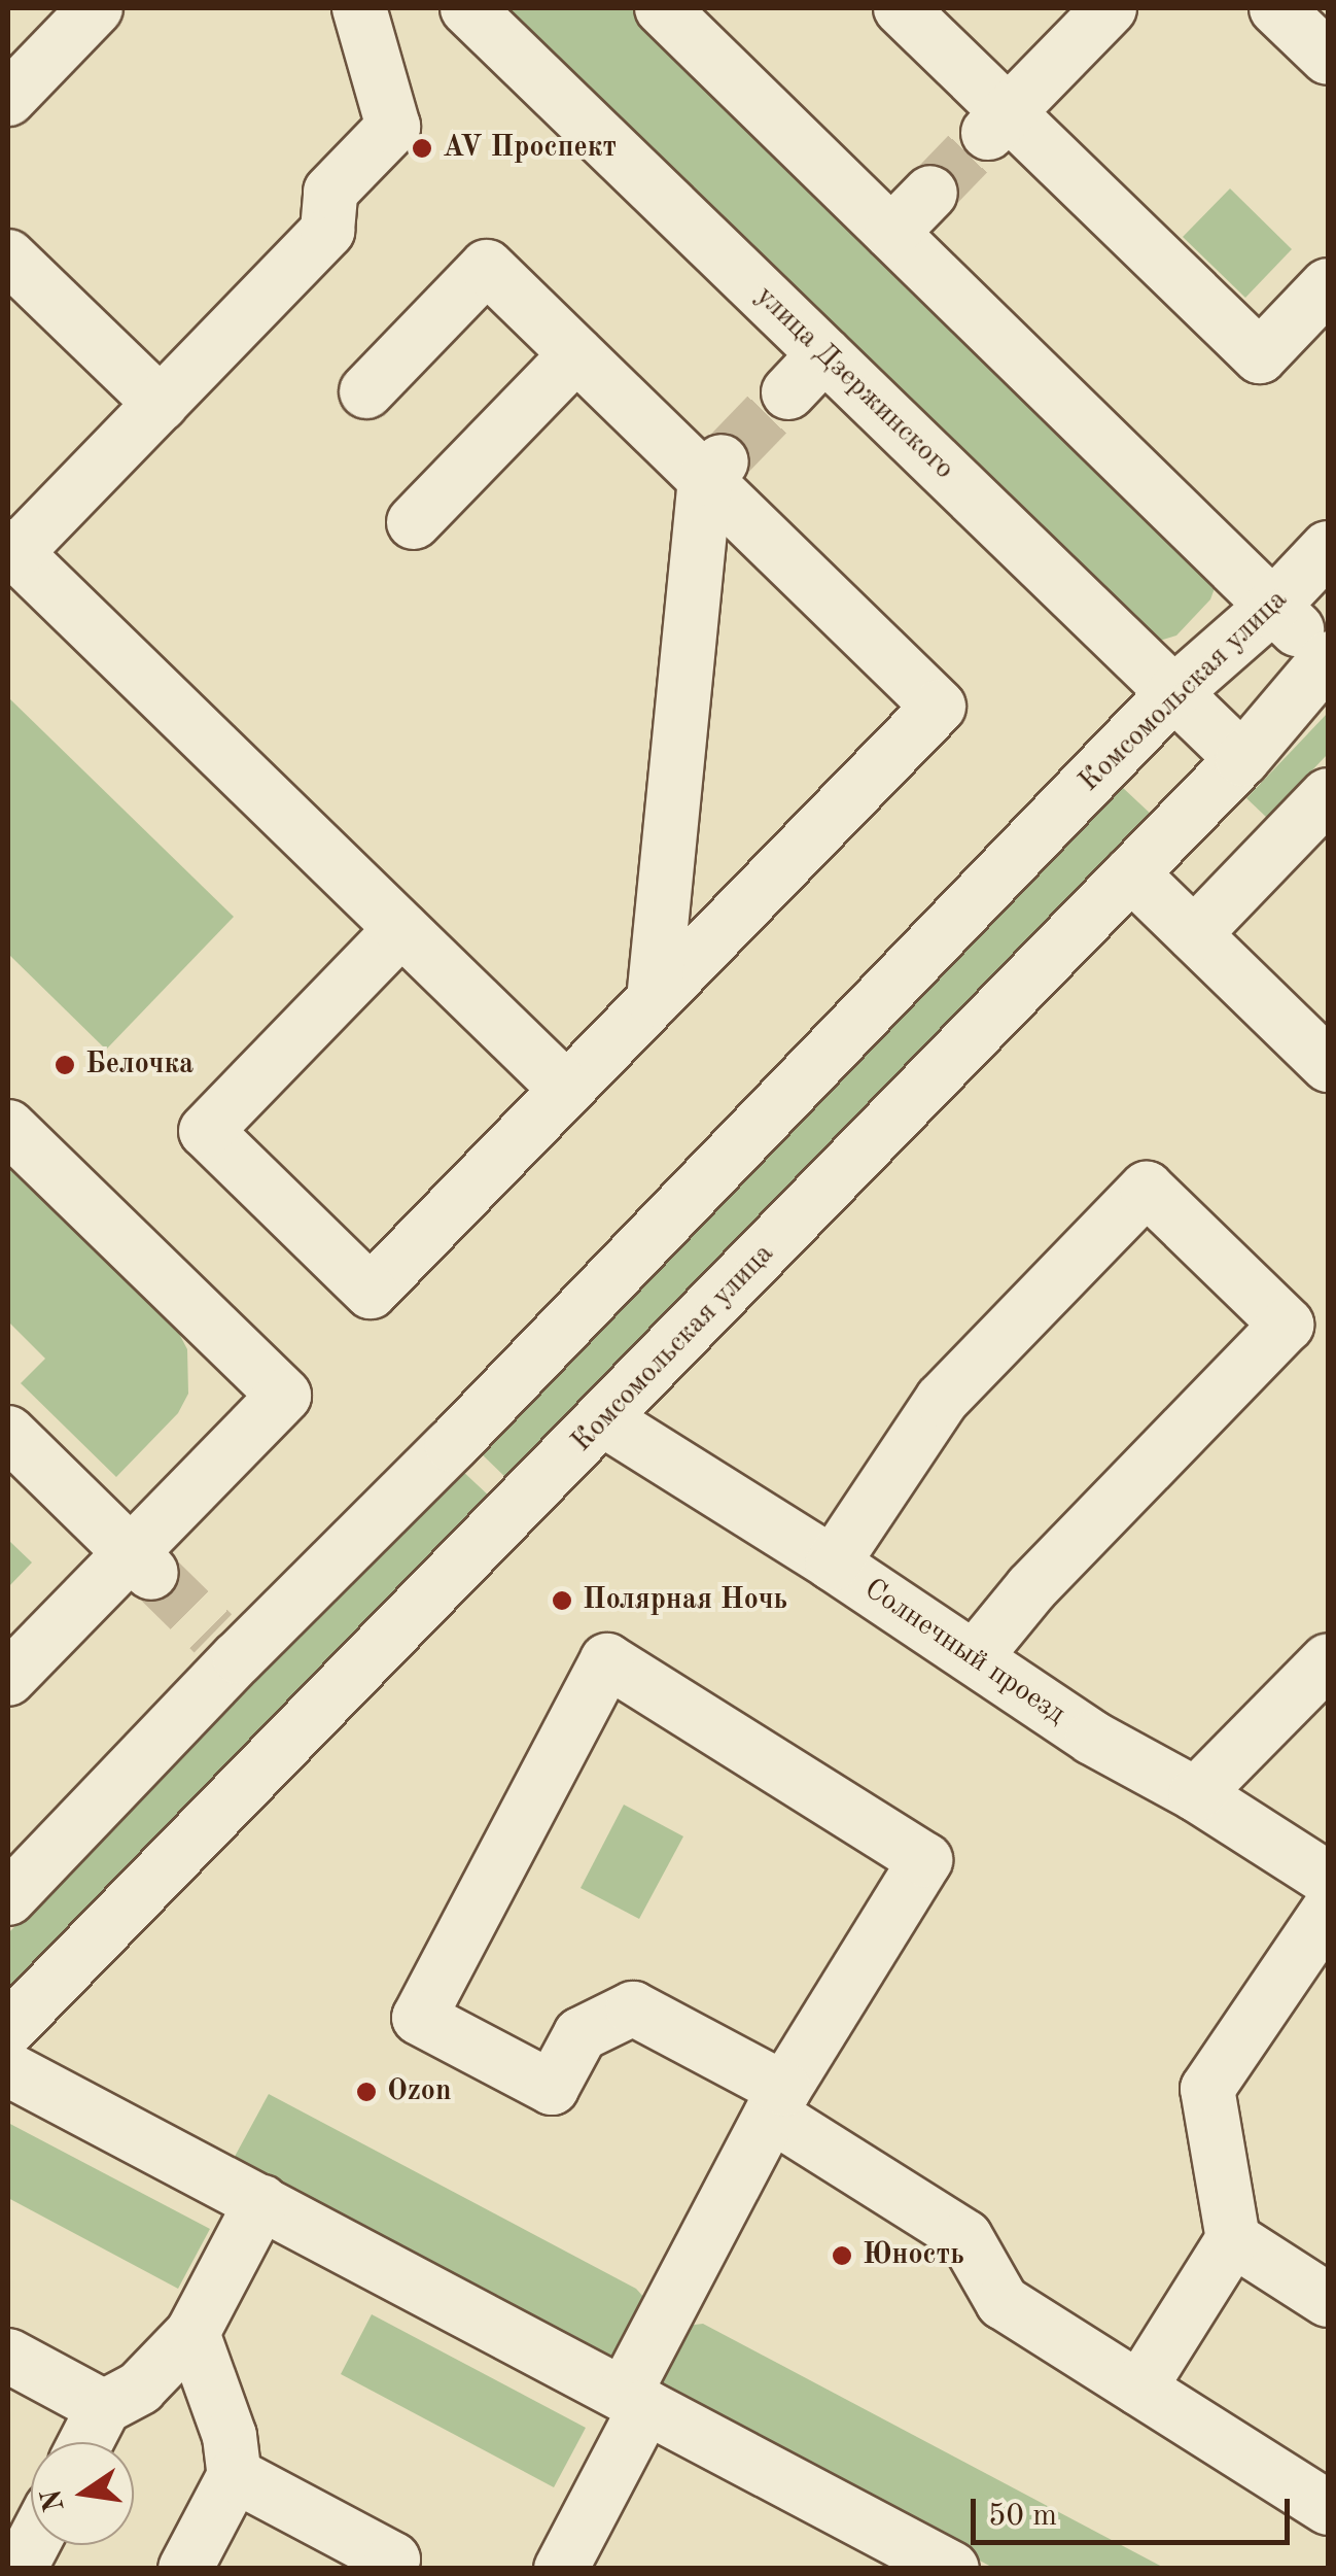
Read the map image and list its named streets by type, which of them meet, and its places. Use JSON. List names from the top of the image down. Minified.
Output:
{"streets":{"street":["улица Дзержинского","Комсомольская улица","Солнечный проезд"]},"crossings":[["улица Дзержинского","Комсомольская улица"],["Комсомольская улица","Солнечный проезд"]],"places":["AV Проспект","Белочка","Полярная Ночь","Ozon","Юность"],"scale_bar":"50 m","north":"left"}
